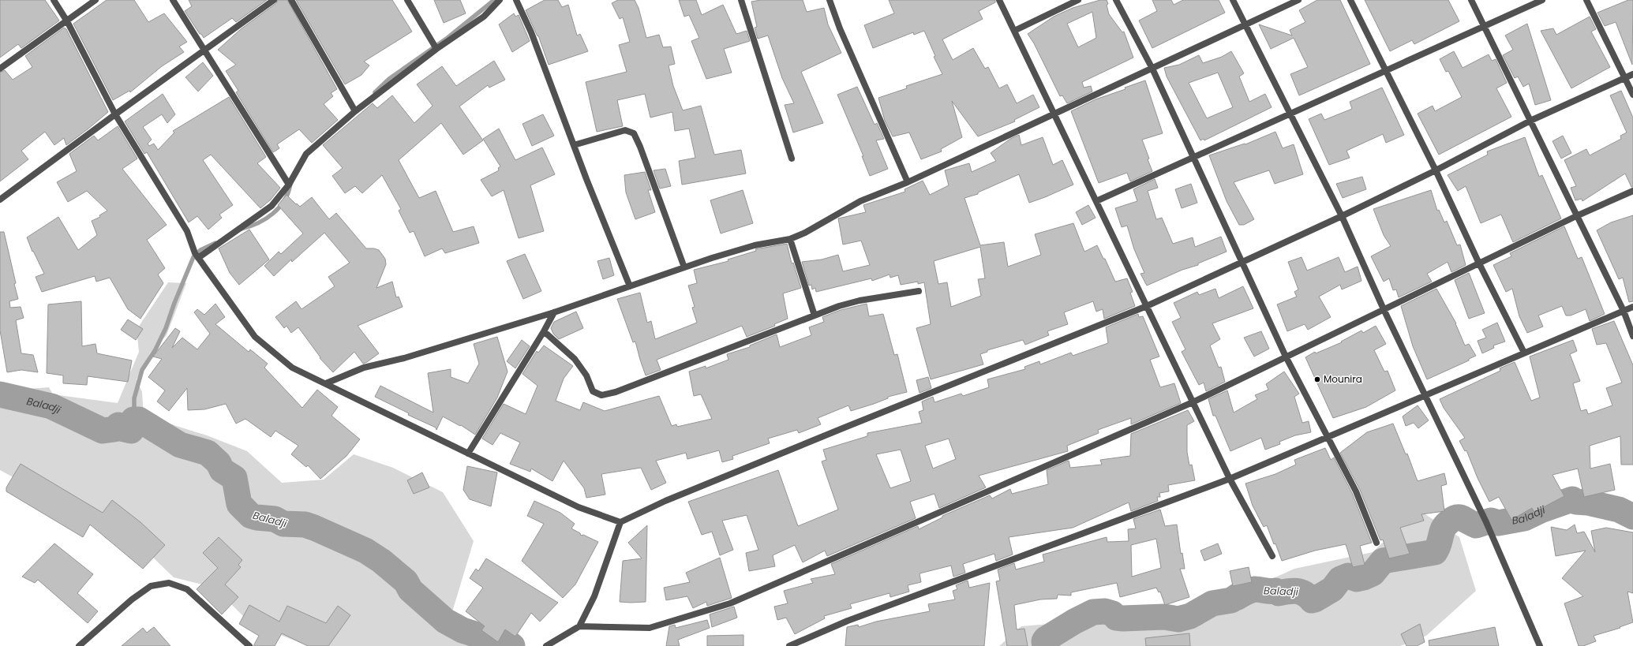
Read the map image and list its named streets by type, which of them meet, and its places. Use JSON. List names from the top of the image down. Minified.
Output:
{"water":["Baladji"],"places":["Mounira"]}
